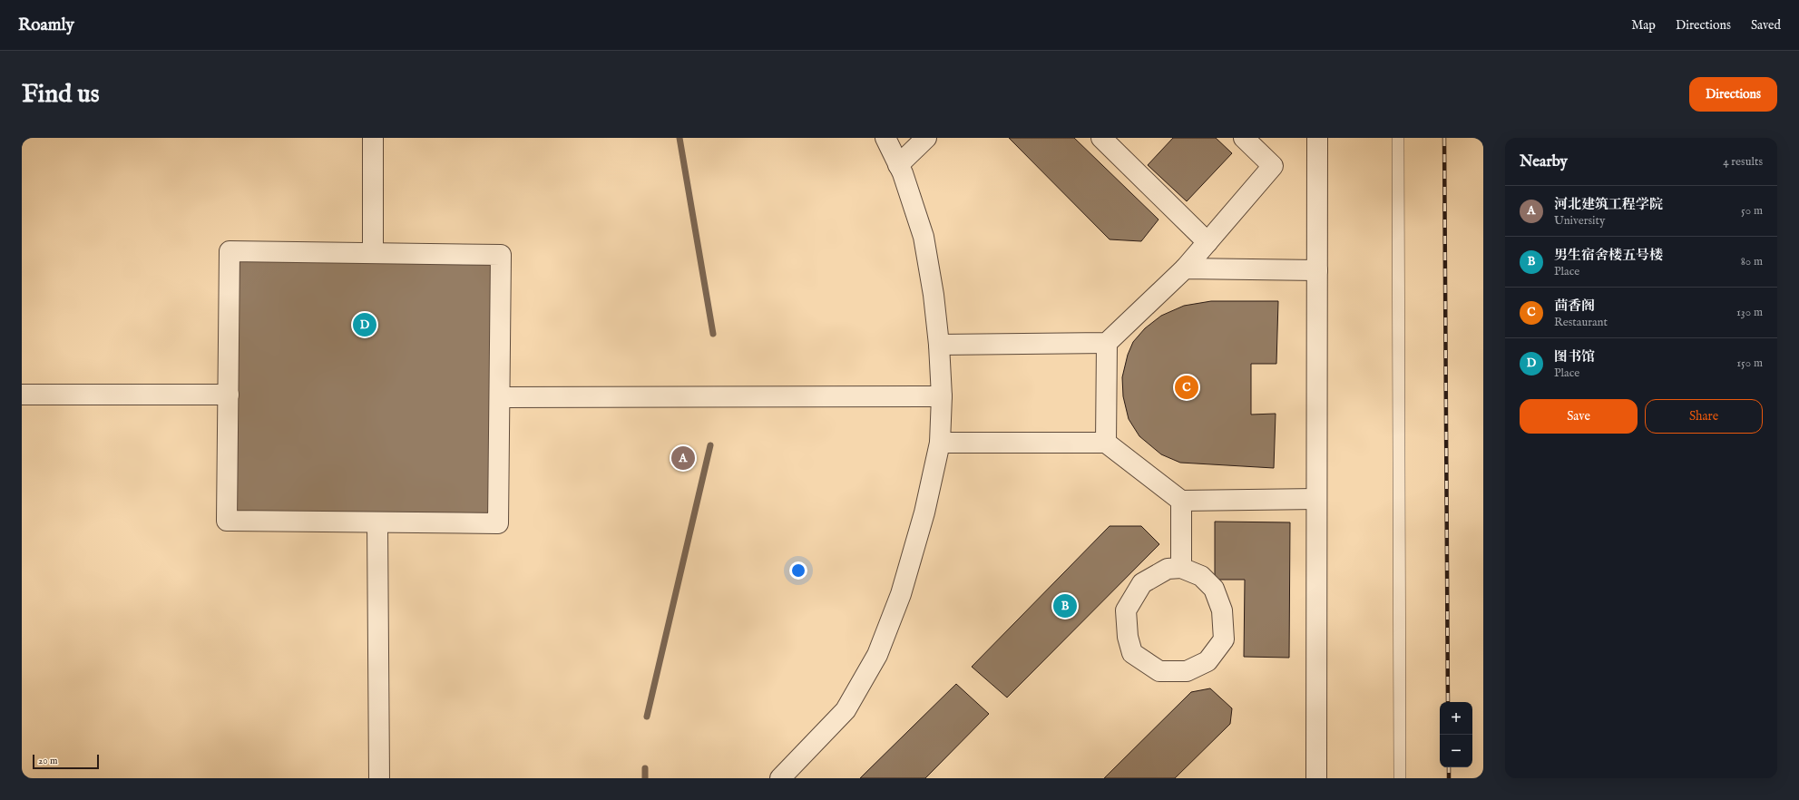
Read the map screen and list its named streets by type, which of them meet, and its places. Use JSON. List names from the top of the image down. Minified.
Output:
{"scale_bar":"20 m","page":{"header":"Roamly","nav":["Map","Directions","Saved"],"buttons":["Directions",["Save","Share"]],"title":"Find us","heading":["Nearby","4 results"],"list":[{"mark":"A","name":"河北建筑工程学院","note":"University","value":"50 m"},{"mark":"B","name":"男生宿舍楼五号楼","note":"Place","value":"80 m"},{"mark":"C","name":"茴香阁","note":"Restaurant","value":"130 m"},{"mark":"D","name":"图书馆","note":"Place","value":"150 m"}],"pins":["D","C","A","B"],"map_buttons":["+","−"],"scale":"20 m"}}
